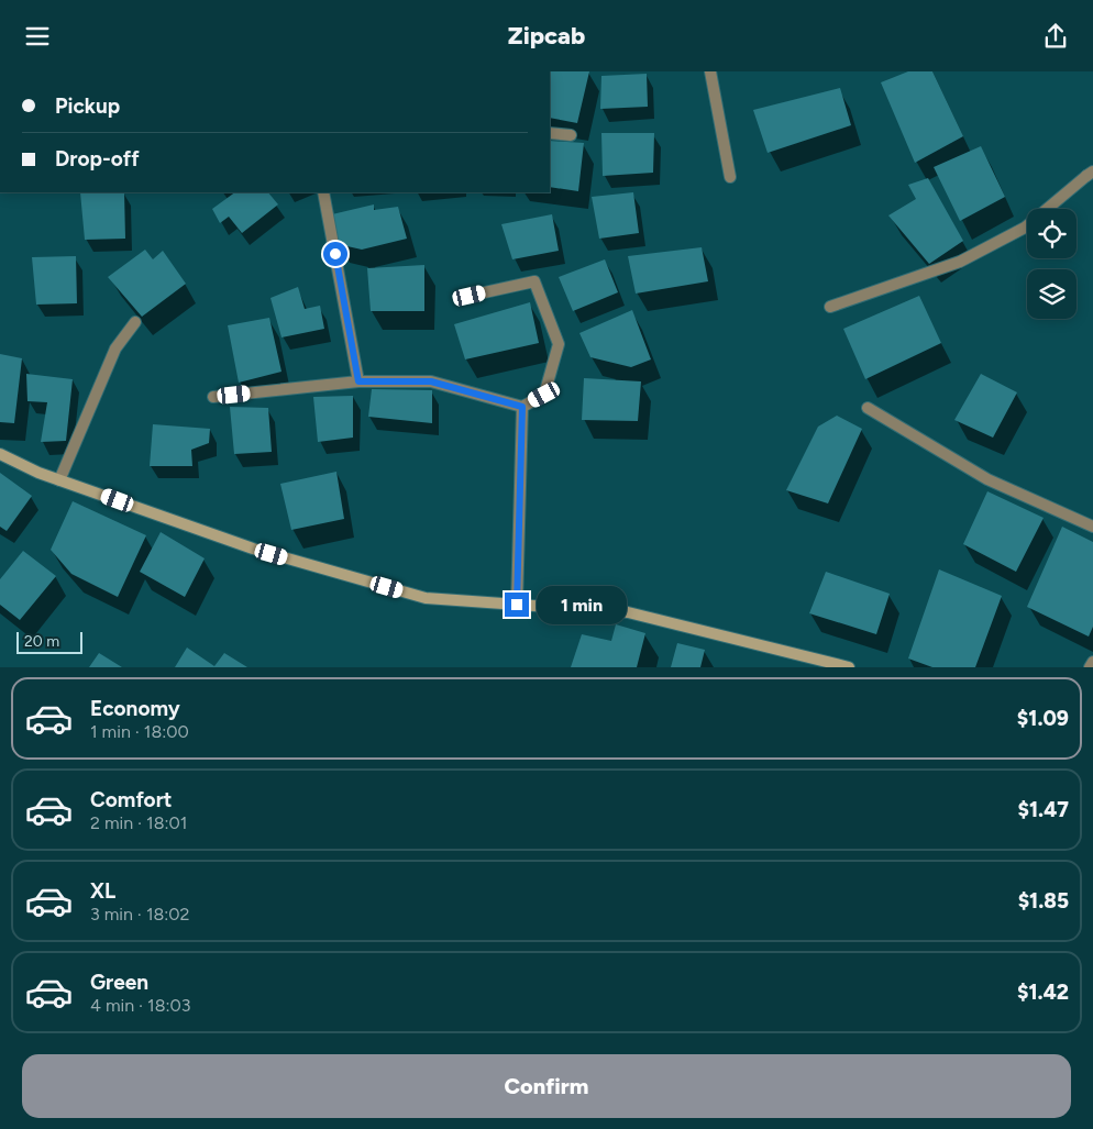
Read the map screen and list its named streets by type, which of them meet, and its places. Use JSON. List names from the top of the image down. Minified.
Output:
{"scale_bar":"20 m","page":{"header":"Zipcab","banner":["Pickup","Drop-off"],"bubble":"1 min","scale":"20 m","list":[{"name":"Economy","note":"1 min · 18:00","value":"$1.09"},{"name":"Comfort","note":"2 min · 18:01","value":"$1.47"},{"name":"XL","note":"3 min · 18:02","value":"$1.85"},{"name":"Green","note":"4 min · 18:03","value":"$1.42"}],"buttons":"Confirm"}}
